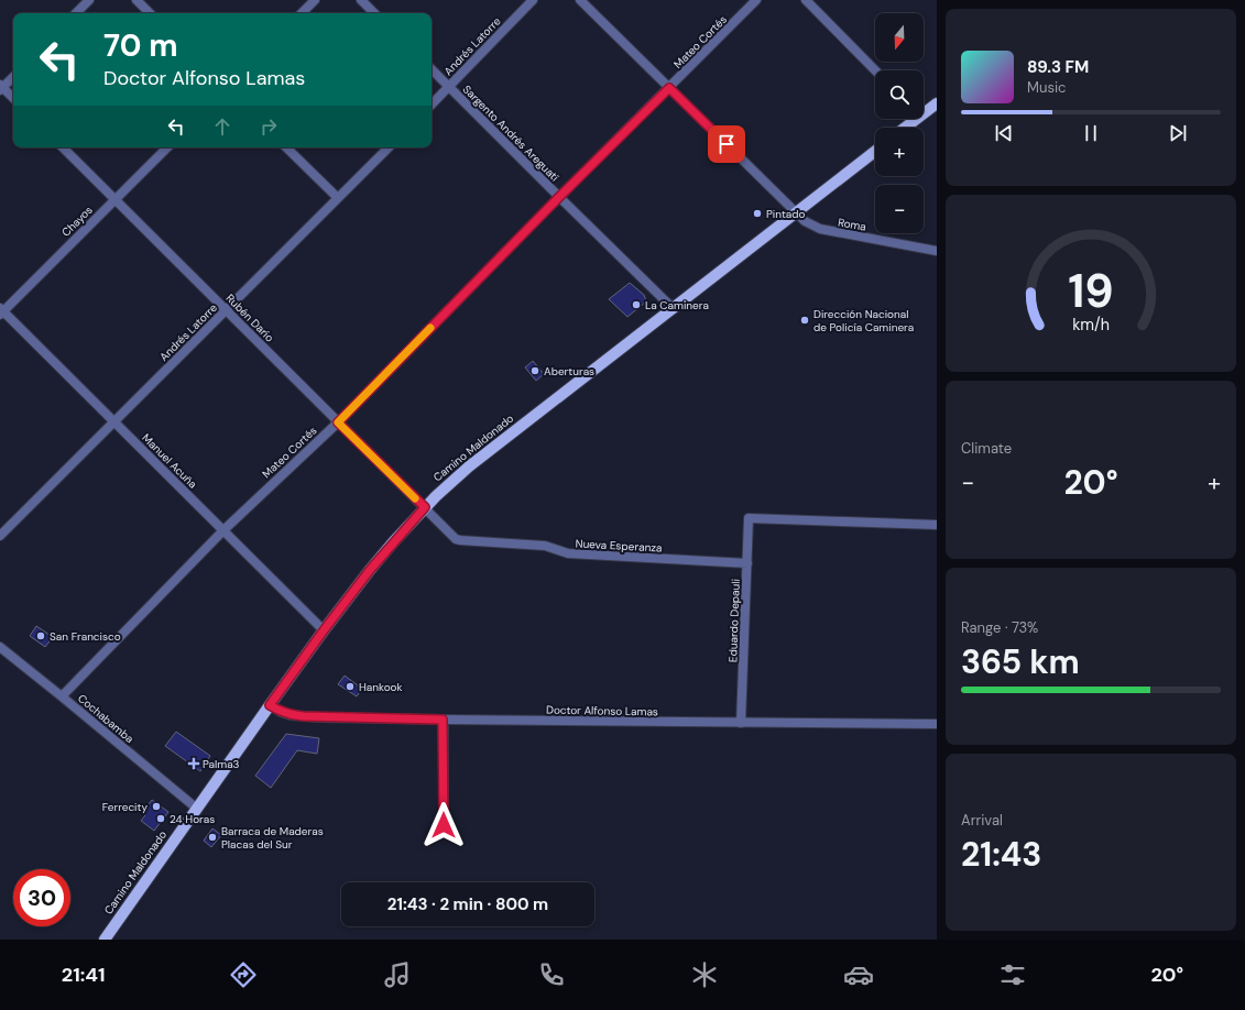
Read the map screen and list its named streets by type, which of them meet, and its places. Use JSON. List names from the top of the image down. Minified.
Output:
{"streets":{"main road":["Camino Maldonado"],"street":["Mateo Cortés","Andrés Latorre","Sargento Andrés Areguatí","Chayos","Roma","Rubén Darío","Manuel Acuña","Nueva Esperanza","Eduardo Depauli","Doctor Alfonso Lamas","Cochabamba"]},"crossings":[["Mateo Cortés","Sargento Andrés Areguatí"],["Mateo Cortés","Roma"],["Mateo Cortés","Rubén Darío"],["Mateo Cortés","Manuel Acuña"],["Mateo Cortés","Cochabamba"],["Andrés Latorre","Sargento Andrés Areguatí"],["Andrés Latorre","Rubén Darío"],["Andrés Latorre","Manuel Acuña"],["Sargento Andrés Areguatí","Camino Maldonado"],["Chayos","Rubén Darío"],["Chayos","Manuel Acuña"],["Roma","Camino Maldonado"],["Rubén Darío","Camino Maldonado"],["Rubén Darío","Nueva Esperanza"],["Camino Maldonado","Manuel Acuña"],["Camino Maldonado","Nueva Esperanza"],["Camino Maldonado","Doctor Alfonso Lamas"],["Camino Maldonado","Cochabamba"],["Nueva Esperanza","Eduardo Depauli"],["Eduardo Depauli","Doctor Alfonso Lamas"]],"places":{"other":["Pintado","La Caminera","Dirección Nacional de Policía Caminera","Aberturas","San Francisco","Hankook","Ferrecity","24 Horas","Barraca de Maderas Placas del Sur"],"health":["Palma3"]},"north":"bottom","page":{"map_buttons":["+","−"],"turn":["70 m","Doctor Alfonso Lamas"],"song":["89.3 FM","Music"],"tile":["Climate",["Range · 73%","365 km"],["Arrival","21:43"]],"heat":["−","20°","+"],"limit":"30","trip":"21:43 · 2 min · 800 m","tabs":["21:41","20°"],"gauge":["19","km/h"]}}
